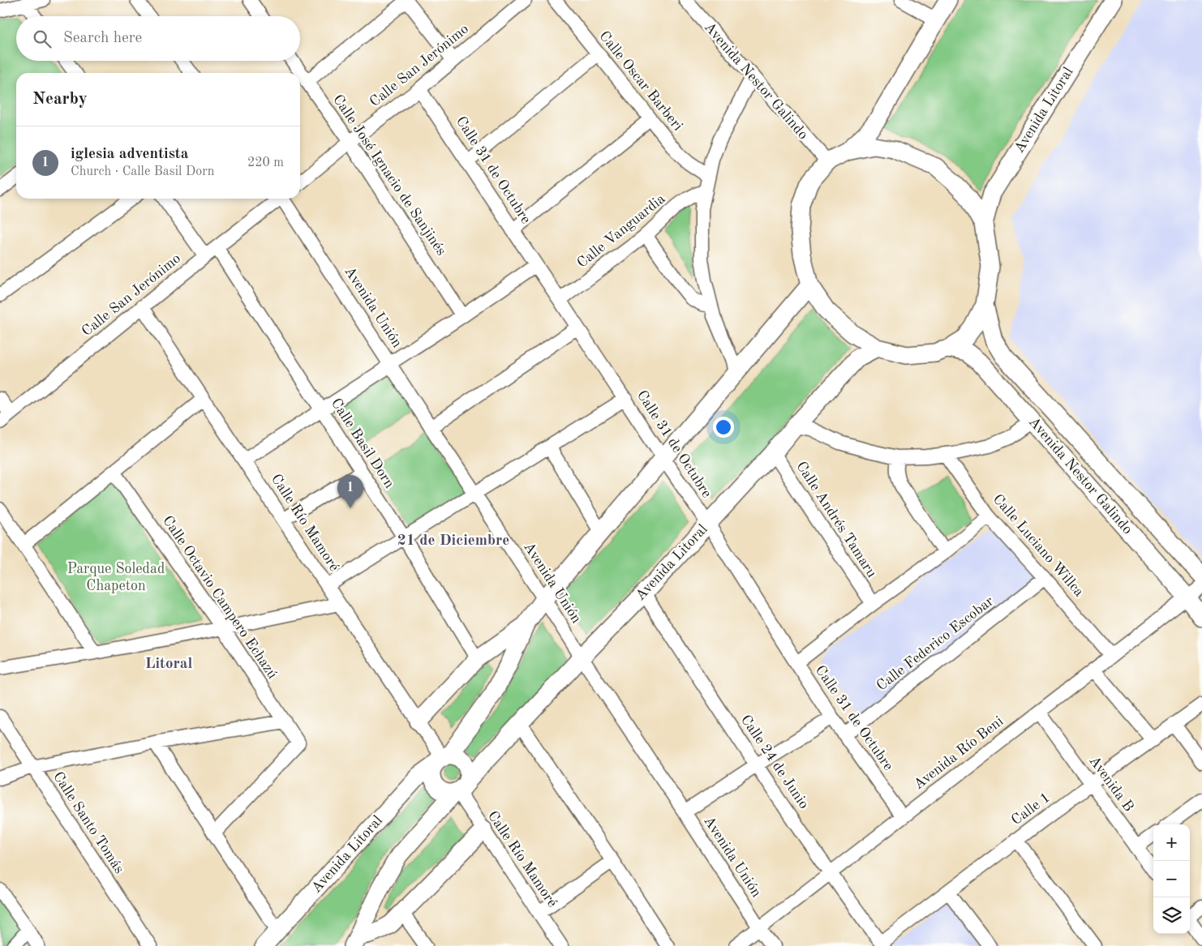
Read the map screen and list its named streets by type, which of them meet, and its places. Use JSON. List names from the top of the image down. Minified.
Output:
{"streets":{"main road":["Avenida Nestor Galindo","Avenida Litoral"],"street":["Calle San Jerónimo","Calle Oscar Barberi","Calle 31 de Octubre","Calle José Ignacio de Sanjinés","Calle Vanguardia","Avenida Unión","Calle Basil Dorn","Calle Andrés Tamaru","Calle Río Mamoré","Calle Luciano Willca","Calle Octavio Campero Echazú","Calle Federico Escobar","Avenida Río Beni","Calle 24 de Junio","Avenida B","Calle 1","Calle Santo Tomás"]},"crossings":[["Calle San Jerónimo","Calle 31 de Octubre"],["Calle San Jerónimo","Calle José Ignacio de Sanjinés"],["Calle San Jerónimo","Calle Basil Dorn"],["Calle San Jerónimo","Calle Río Mamoré"],["Avenida Nestor Galindo","Avenida Río Beni"],["Avenida Litoral","Calle 31 de Octubre"],["Avenida Litoral","Avenida Unión"],["Avenida Litoral","Calle Andrés Tamaru"],["Avenida Litoral","Calle Río Mamoré"],["Avenida Litoral","Calle 24 de Junio"],["Calle 31 de Octubre","Calle Vanguardia"],["Calle 31 de Octubre","Calle Federico Escobar"],["Calle 31 de Octubre","Avenida Río Beni"],["Avenida Unión","Avenida Río Beni"],["Calle Luciano Willca","Calle Federico Escobar"],["Calle Luciano Willca","Avenida Río Beni"],["Avenida Río Beni","Calle 24 de Junio"],["Avenida Río Beni","Avenida B"],["Calle 24 de Junio","Calle 1"],["Avenida B","Calle 1"]],"districts":["21 de Diciembre","Litoral"],"parks":["Parque Soledad Chapeton"],"page":{"search":"Search here","heading":"Nearby","list":[{"mark":"1","name":"iglesia adventista","note":"Church · Calle Basil Dorn","value":"220 m"}],"pins":"1","map_buttons":["+","−"]}}
